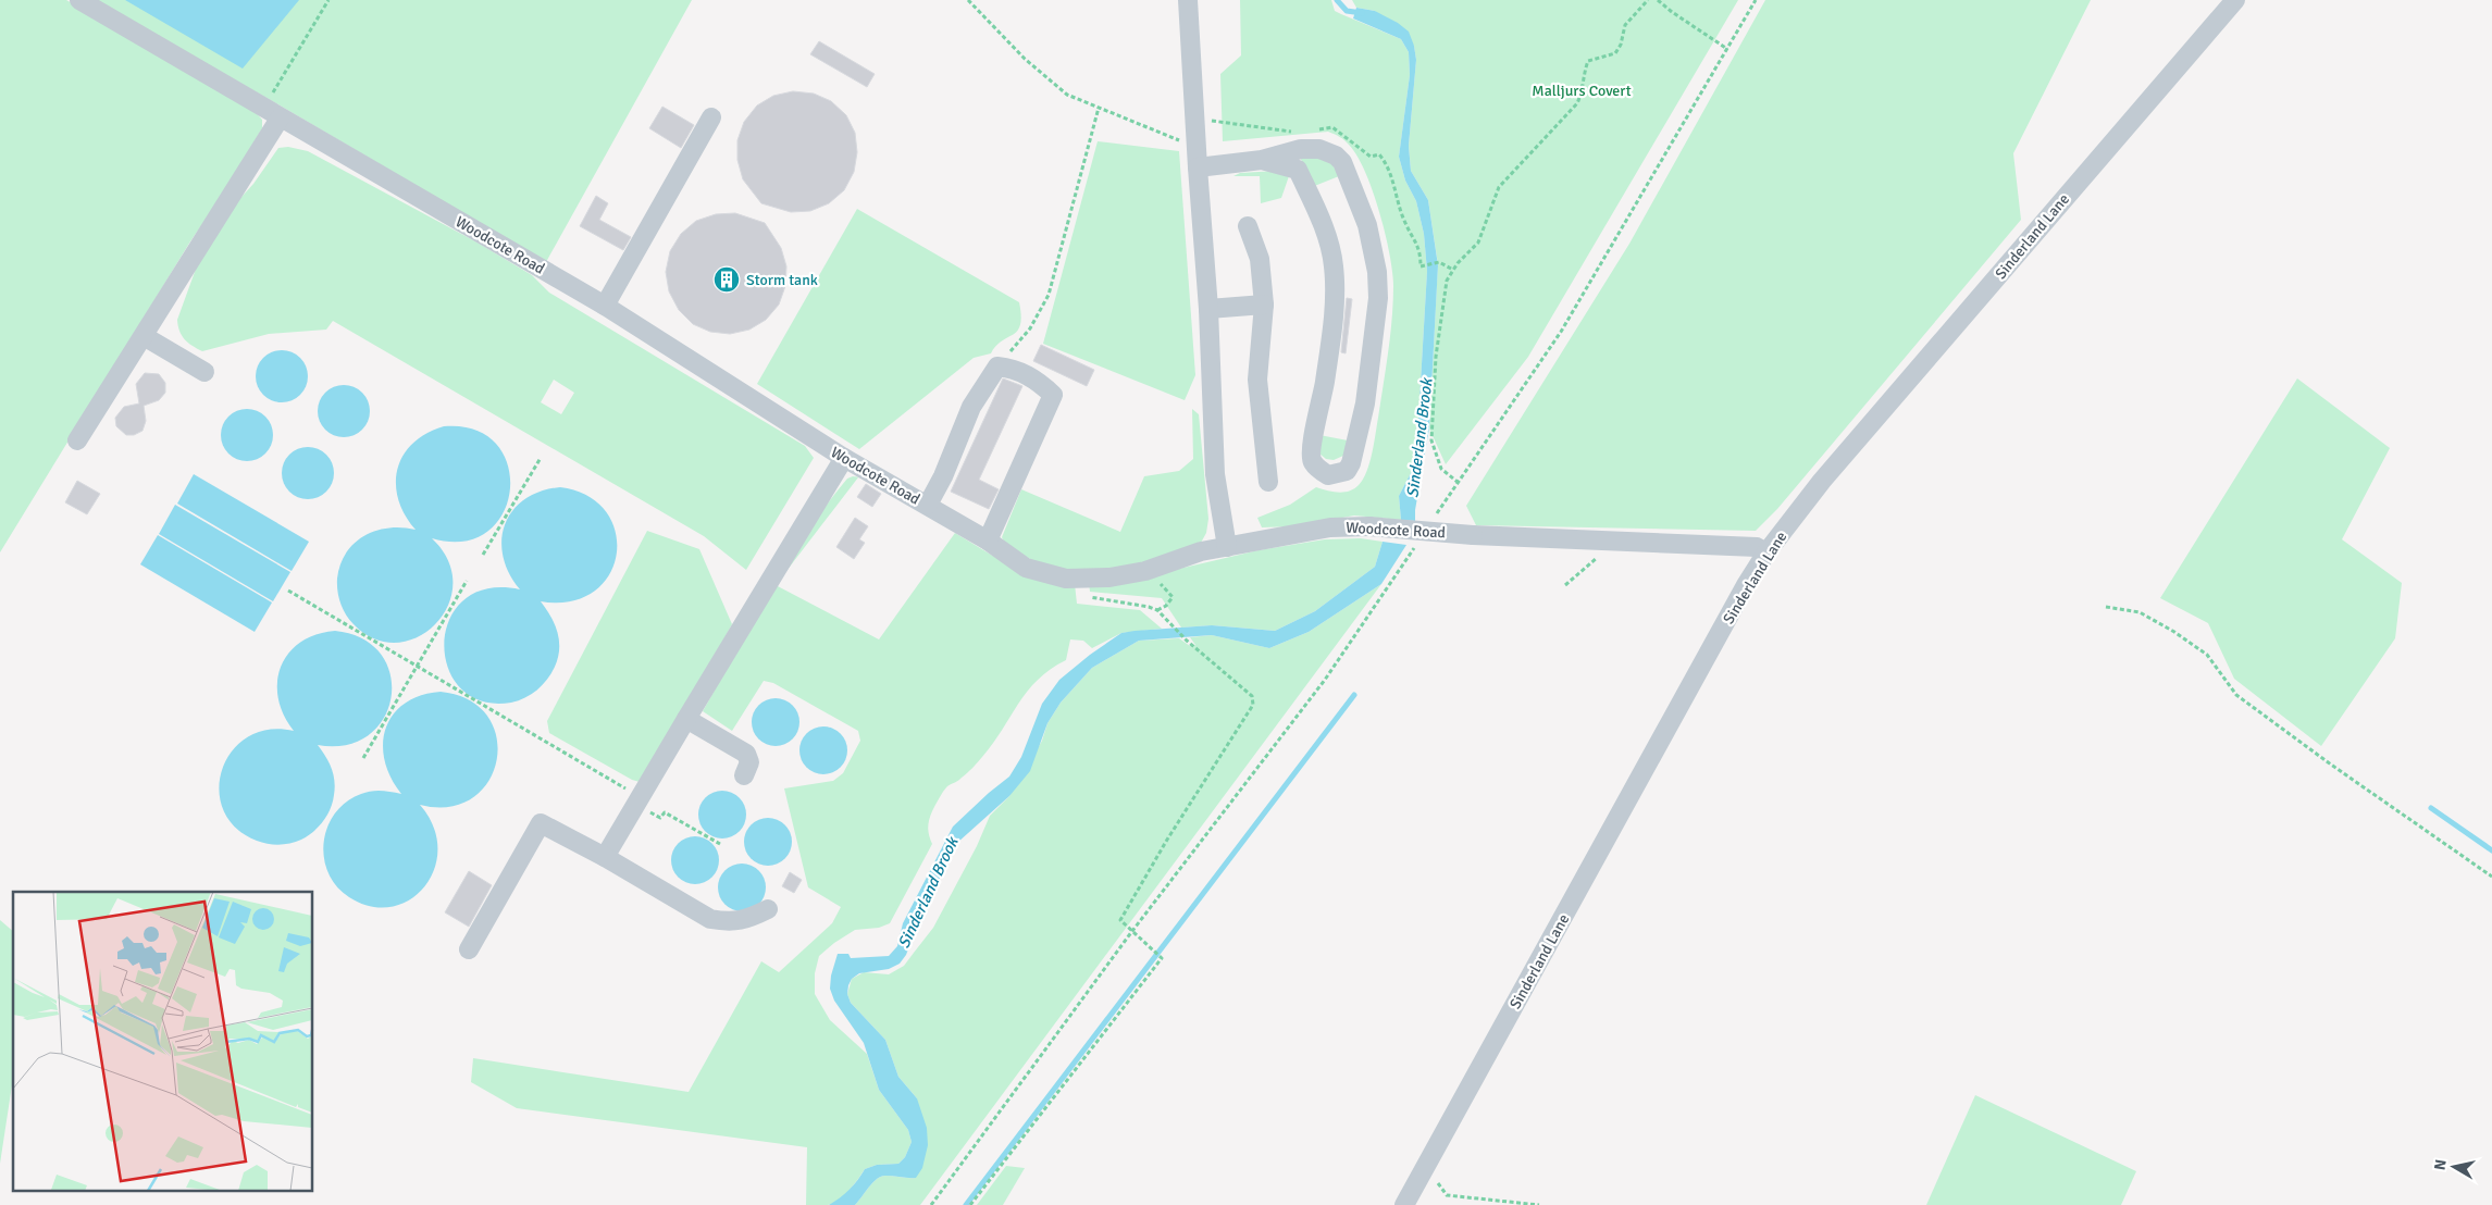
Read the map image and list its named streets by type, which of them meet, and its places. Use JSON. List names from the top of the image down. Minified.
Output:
{"streets":{"street":["Sinderland Lane","Woodcote Road"]},"crossings":[["Sinderland Lane","Woodcote Road"]],"water":["Sinderland Brook"],"parks":["Malljurs Covert"],"places":{"building":["Storm tank"]},"north":"left"}
